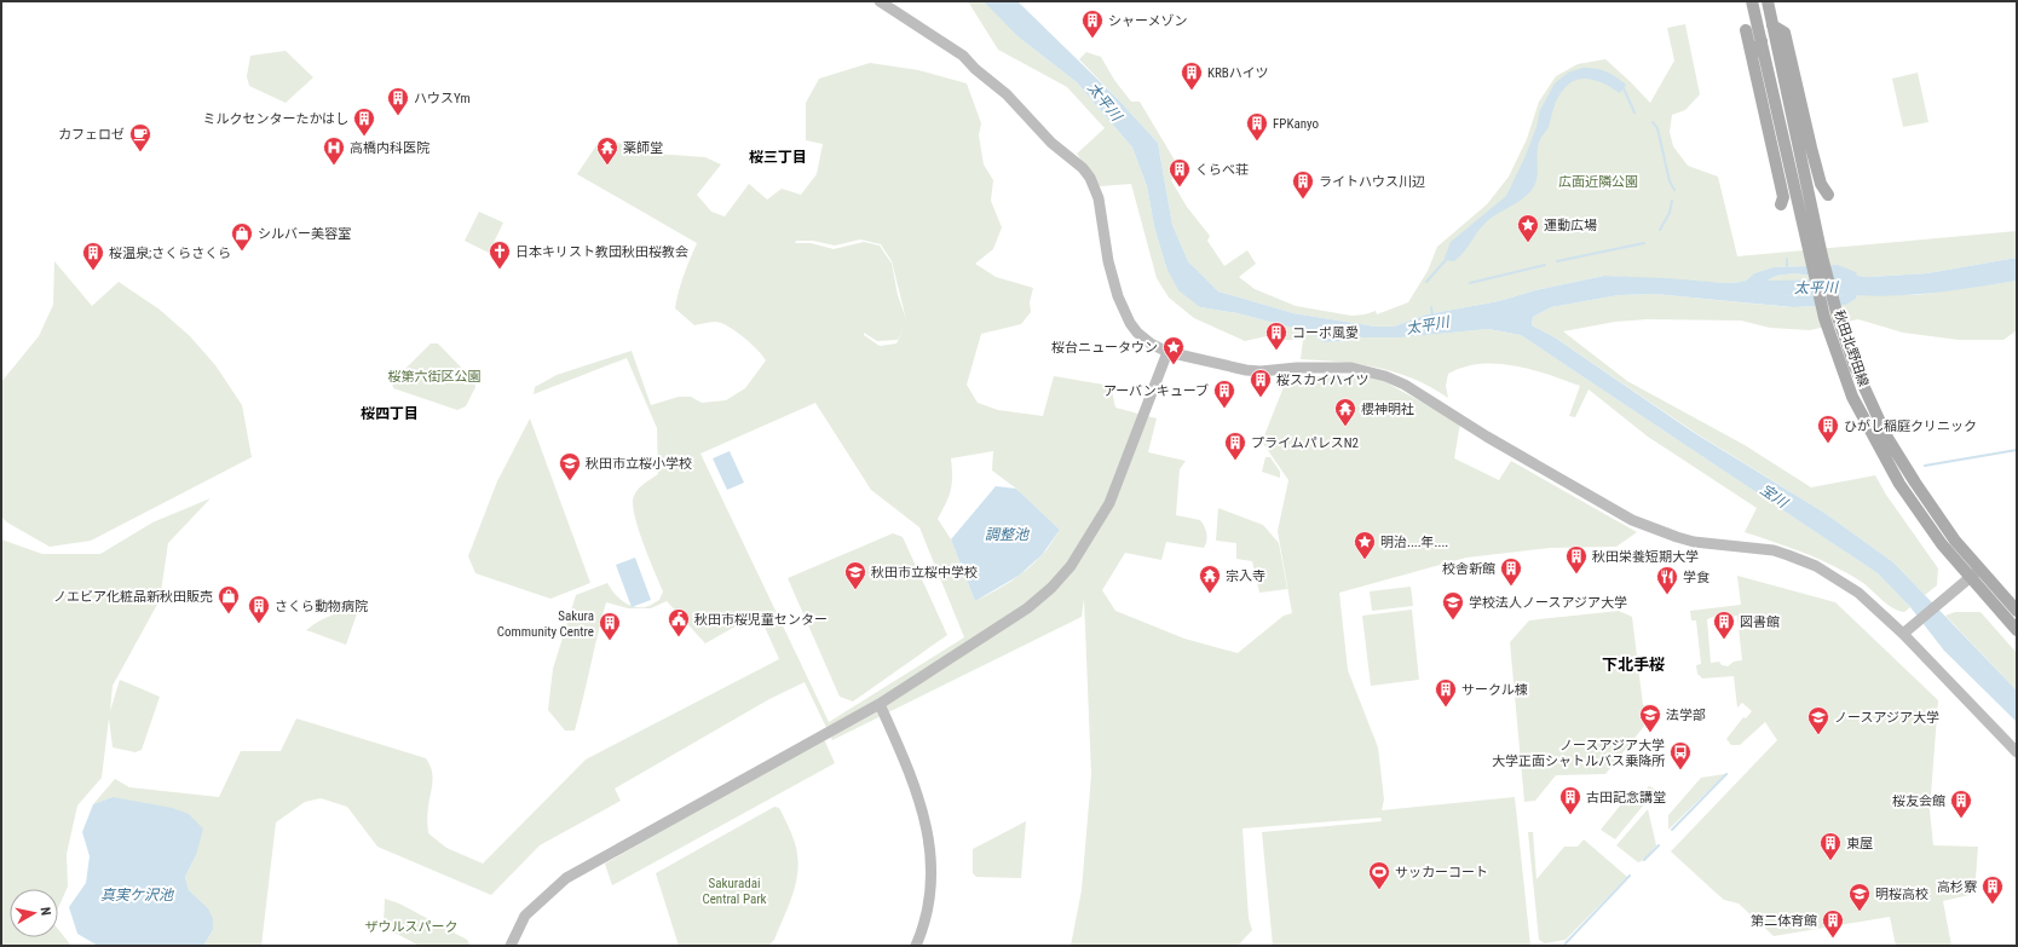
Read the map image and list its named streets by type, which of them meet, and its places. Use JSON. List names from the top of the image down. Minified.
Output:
{"streets":{"main road":["秋田北野田線"]},"districts":["桜三丁目","桜四丁目","下北手桜"],"water":["太平川","宝川","調整池","真実ケ沢池"],"parks":["広面近隣公園","桜第六街区公園","Sakuradai Central Park","ザウルスパーク"],"places":{"building":["シャーメゾン","KRBハイツ","ハウスYm","ミルクセンターたかはし","FPKanyo","くらべ荘","ライトハウス川辺","桜温泉;さくらさくら","コーポ風愛","桜スカイハイツ","アーバンキューブ","ひがし稲庭クリニック","プライムパレスN2","秋田栄養短期大学","校舎新館","さくら動物病院","図書館","Sakura Community Centre","サークル棟","古田記念講堂","桜友会館","東屋","高杉寮","第二体育館"],"cafe":["カフェロゼ"],"hospital":["高橋内科医院"],"temple":["薬師堂","櫻神明社","宗入寺"],"place":["運動広場","桜台ニュータウン","明治....年...."],"shop":["シルバー美容室","ノエビア化粧品新秋田販売"],"church":["日本キリスト教団秋田桜教会"],"school or university":["秋田市立桜小学校","秋田市立桜中学校","学校法人ノースアジア大学","法学部","ノースアジア大学","明桜高校"],"restaurant":["学食"],"public building":["秋田市桜児童センター"],"bus stop":["ノースアジア大学 大学正面シャトルバス乗降所"],"sports":["サッカーコート"]},"north":"right"}
